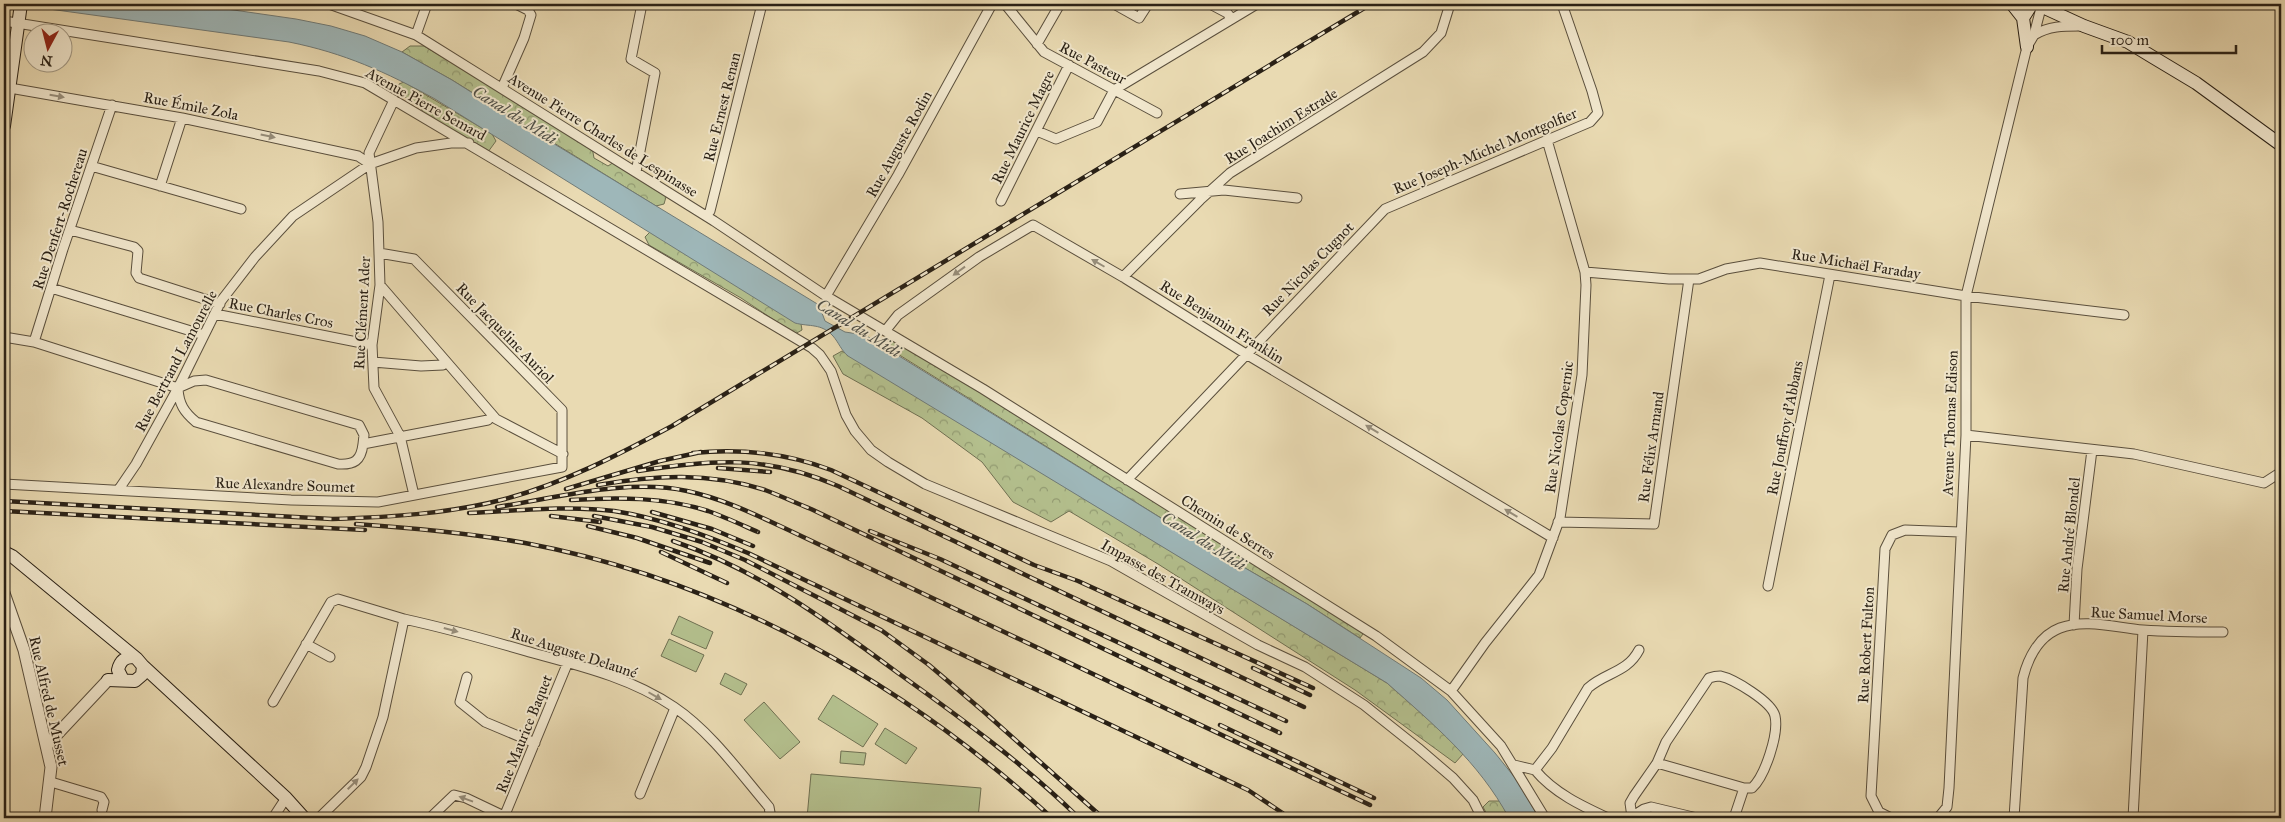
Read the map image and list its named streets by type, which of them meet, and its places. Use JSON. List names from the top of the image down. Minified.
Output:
{"streets":{"street":["Rue Pasteur","Avenue Pierre Semard","Rue Émile Zola","Rue Ernest Renan","Rue Joachim Estrade","Rue Maurice Magre","Avenue Pierre Charles de Lespinasse","Rue Auguste Rodin","Rue Joseph-Michel Montgolfier","Rue Denfert-Rochereau","Rue Michaël Faraday","Rue Nicolas Cugnot","Rue Charles Cros","Rue Clément Ader","Rue Benjamin Franklin","Rue Jacqueline Auriol","Rue Bertrand Lamourelle","Avenue Thomas Edison","Rue Nicolas Copernic","Rue Jouffroy d'Abbans","Rue Félix Armand","Rue Alexandre Soumet","Chemin de Serres","Rue André Blondel","Impasse des Tramways","Rue Samuel Morse","Rue Robert Fulton","Rue Auguste Delauné","Rue Alfred de Musset","Rue Maurice Baquet"]},"crossings":[["Rue Pasteur","Rue Maurice Magre"],["Avenue Pierre Semard","Rue Clément Ader"],["Avenue Pierre Semard","Rue Bertrand Lamourelle"],["Avenue Pierre Semard","Impasse des Tramways"],["Rue Émile Zola","Rue Denfert-Rochereau"],["Rue Émile Zola","Rue Clément Ader"],["Rue Émile Zola","Rue Bertrand Lamourelle"],["Rue Ernest Renan","Avenue Pierre Charles de Lespinasse"],["Rue Joachim Estrade","Rue Benjamin Franklin"],["Avenue Pierre Charles de Lespinasse","Rue Auguste Rodin"],["Avenue Pierre Charles de Lespinasse","Chemin de Serres"],["Rue Joseph-Michel Montgolfier","Rue Nicolas Cugnot"],["Rue Joseph-Michel Montgolfier","Rue Nicolas Copernic"],["Rue Michaël Faraday","Avenue Thomas Edison"],["Rue Michaël Faraday","Rue Nicolas Copernic"],["Rue Michaël Faraday","Rue Jouffroy d'Abbans"],["Rue Michaël Faraday","Rue Félix Armand"],["Rue Nicolas Cugnot","Rue Benjamin Franklin"],["Rue Nicolas Cugnot","Chemin de Serres"],["Rue Charles Cros","Rue Clément Ader"],["Rue Charles Cros","Rue Bertrand Lamourelle"],["Rue Clément Ader","Rue Jacqueline Auriol"],["Rue Clément Ader","Rue Bertrand Lamourelle"],["Rue Clément Ader","Rue Alexandre Soumet"],["Rue Benjamin Franklin","Rue Nicolas Copernic"],["Rue Benjamin Franklin","Chemin de Serres"],["Rue Jacqueline Auriol","Rue Alexandre Soumet"],["Rue Bertrand Lamourelle","Rue Alexandre Soumet"],["Avenue Thomas Edison","Rue Robert Fulton"],["Rue Nicolas Copernic","Rue Félix Armand"],["Rue Nicolas Copernic","Chemin de Serres"],["Rue André Blondel","Rue Samuel Morse"],["Rue Auguste Delauné","Rue Maurice Baquet"]],"one_way":["Rue Émile Zola","Rue Benjamin Franklin","Rue Auguste Delauné"],"water":["Canal du Midi"],"scale_bar":"100 m","north":"bottom"}
